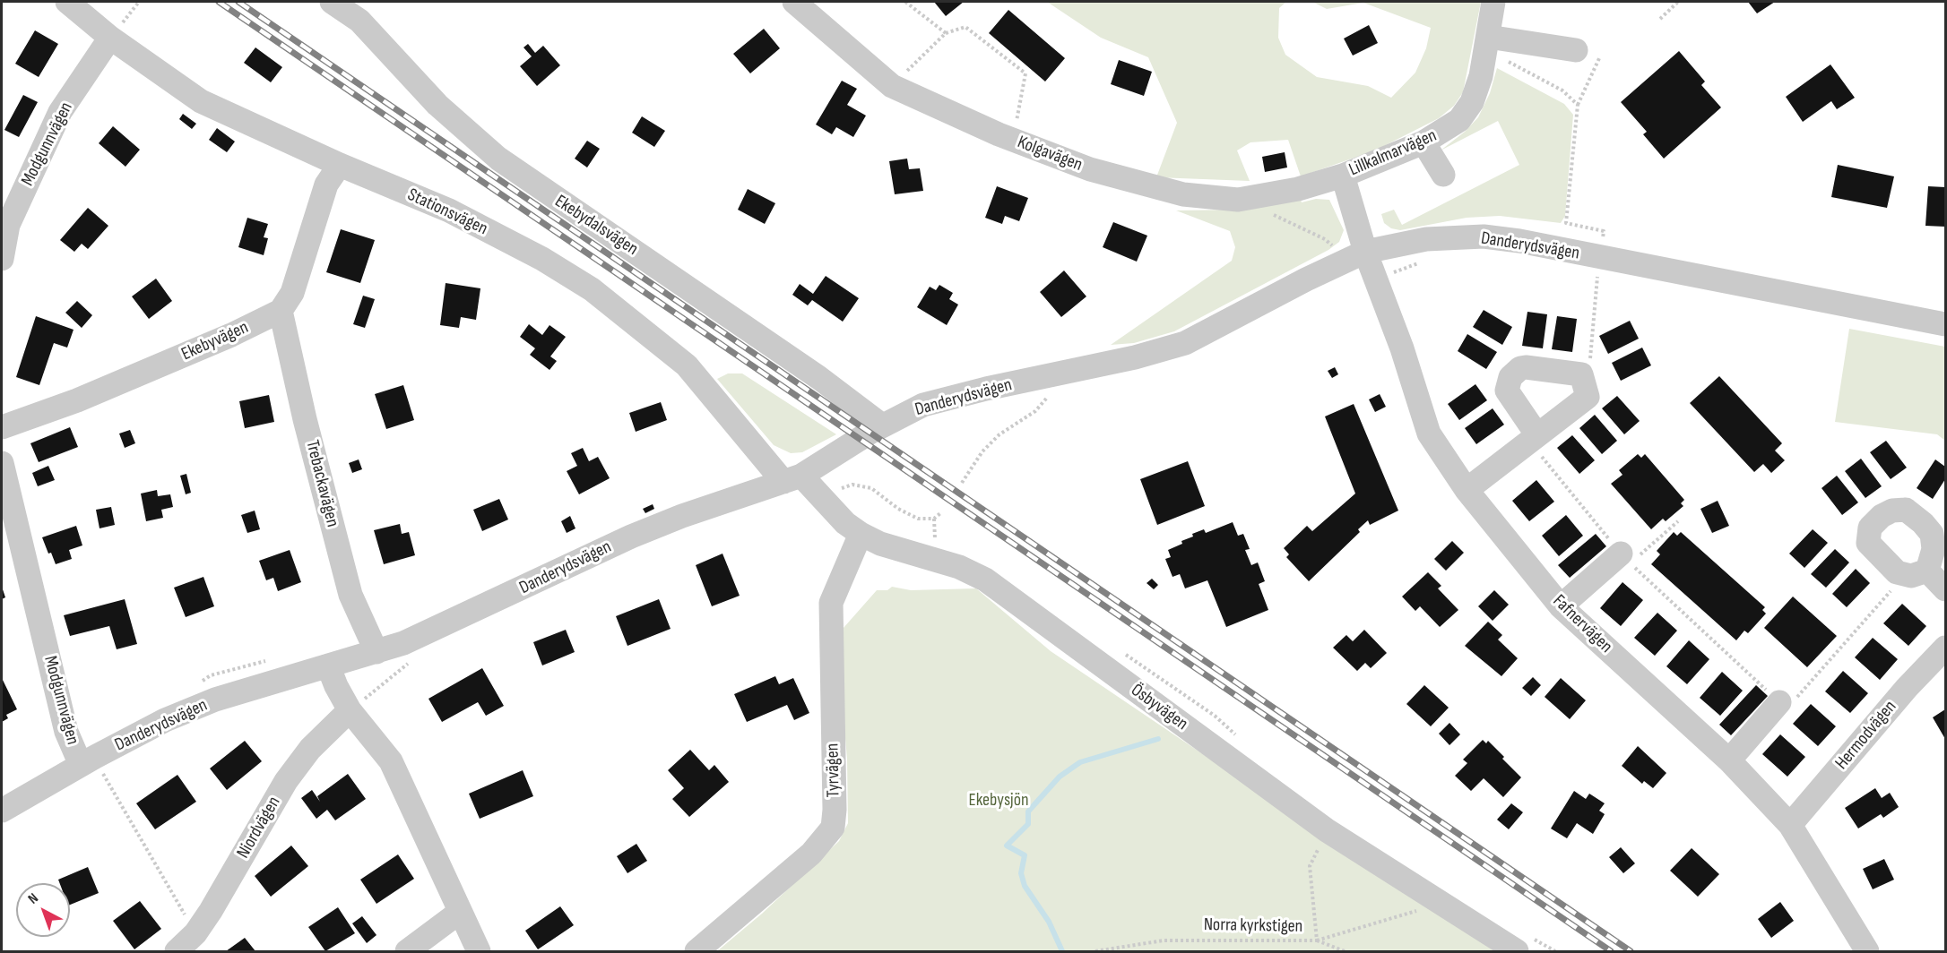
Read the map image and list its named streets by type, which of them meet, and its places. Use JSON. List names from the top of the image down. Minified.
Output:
{"streets":{"street":["Modgunnvägen","Lillkalmarvägen","Kolgavägen","Stationsvägen","Ekebydalsvägen","Danderydsvägen","Ekebyvägen","Trebackavägen","Fafnervägen","Ösbyvägen","Hermodvägen","Tyrvägen","Niordvägen"],"path":["Norra kyrkstigen"]},"crossings":[["Modgunnvägen","Stationsvägen"],["Modgunnvägen","Danderydsvägen"],["Modgunnvägen","Niordvägen"],["Lillkalmarvägen","Kolgavägen"],["Lillkalmarvägen","Danderydsvägen"],["Lillkalmarvägen","Fafnervägen"],["Stationsvägen","Danderydsvägen"],["Stationsvägen","Ösbyvägen"],["Ekebydalsvägen","Danderydsvägen"],["Danderydsvägen","Trebackavägen"],["Danderydsvägen","Fafnervägen"],["Danderydsvägen","Ösbyvägen"],["Ekebyvägen","Trebackavägen"],["Fafnervägen","Hermodvägen"],["Ösbyvägen","Tyrvägen"],["Ösbyvägen","Norra kyrkstigen"]],"parks":["Ekebysjön"],"north":"top left"}
